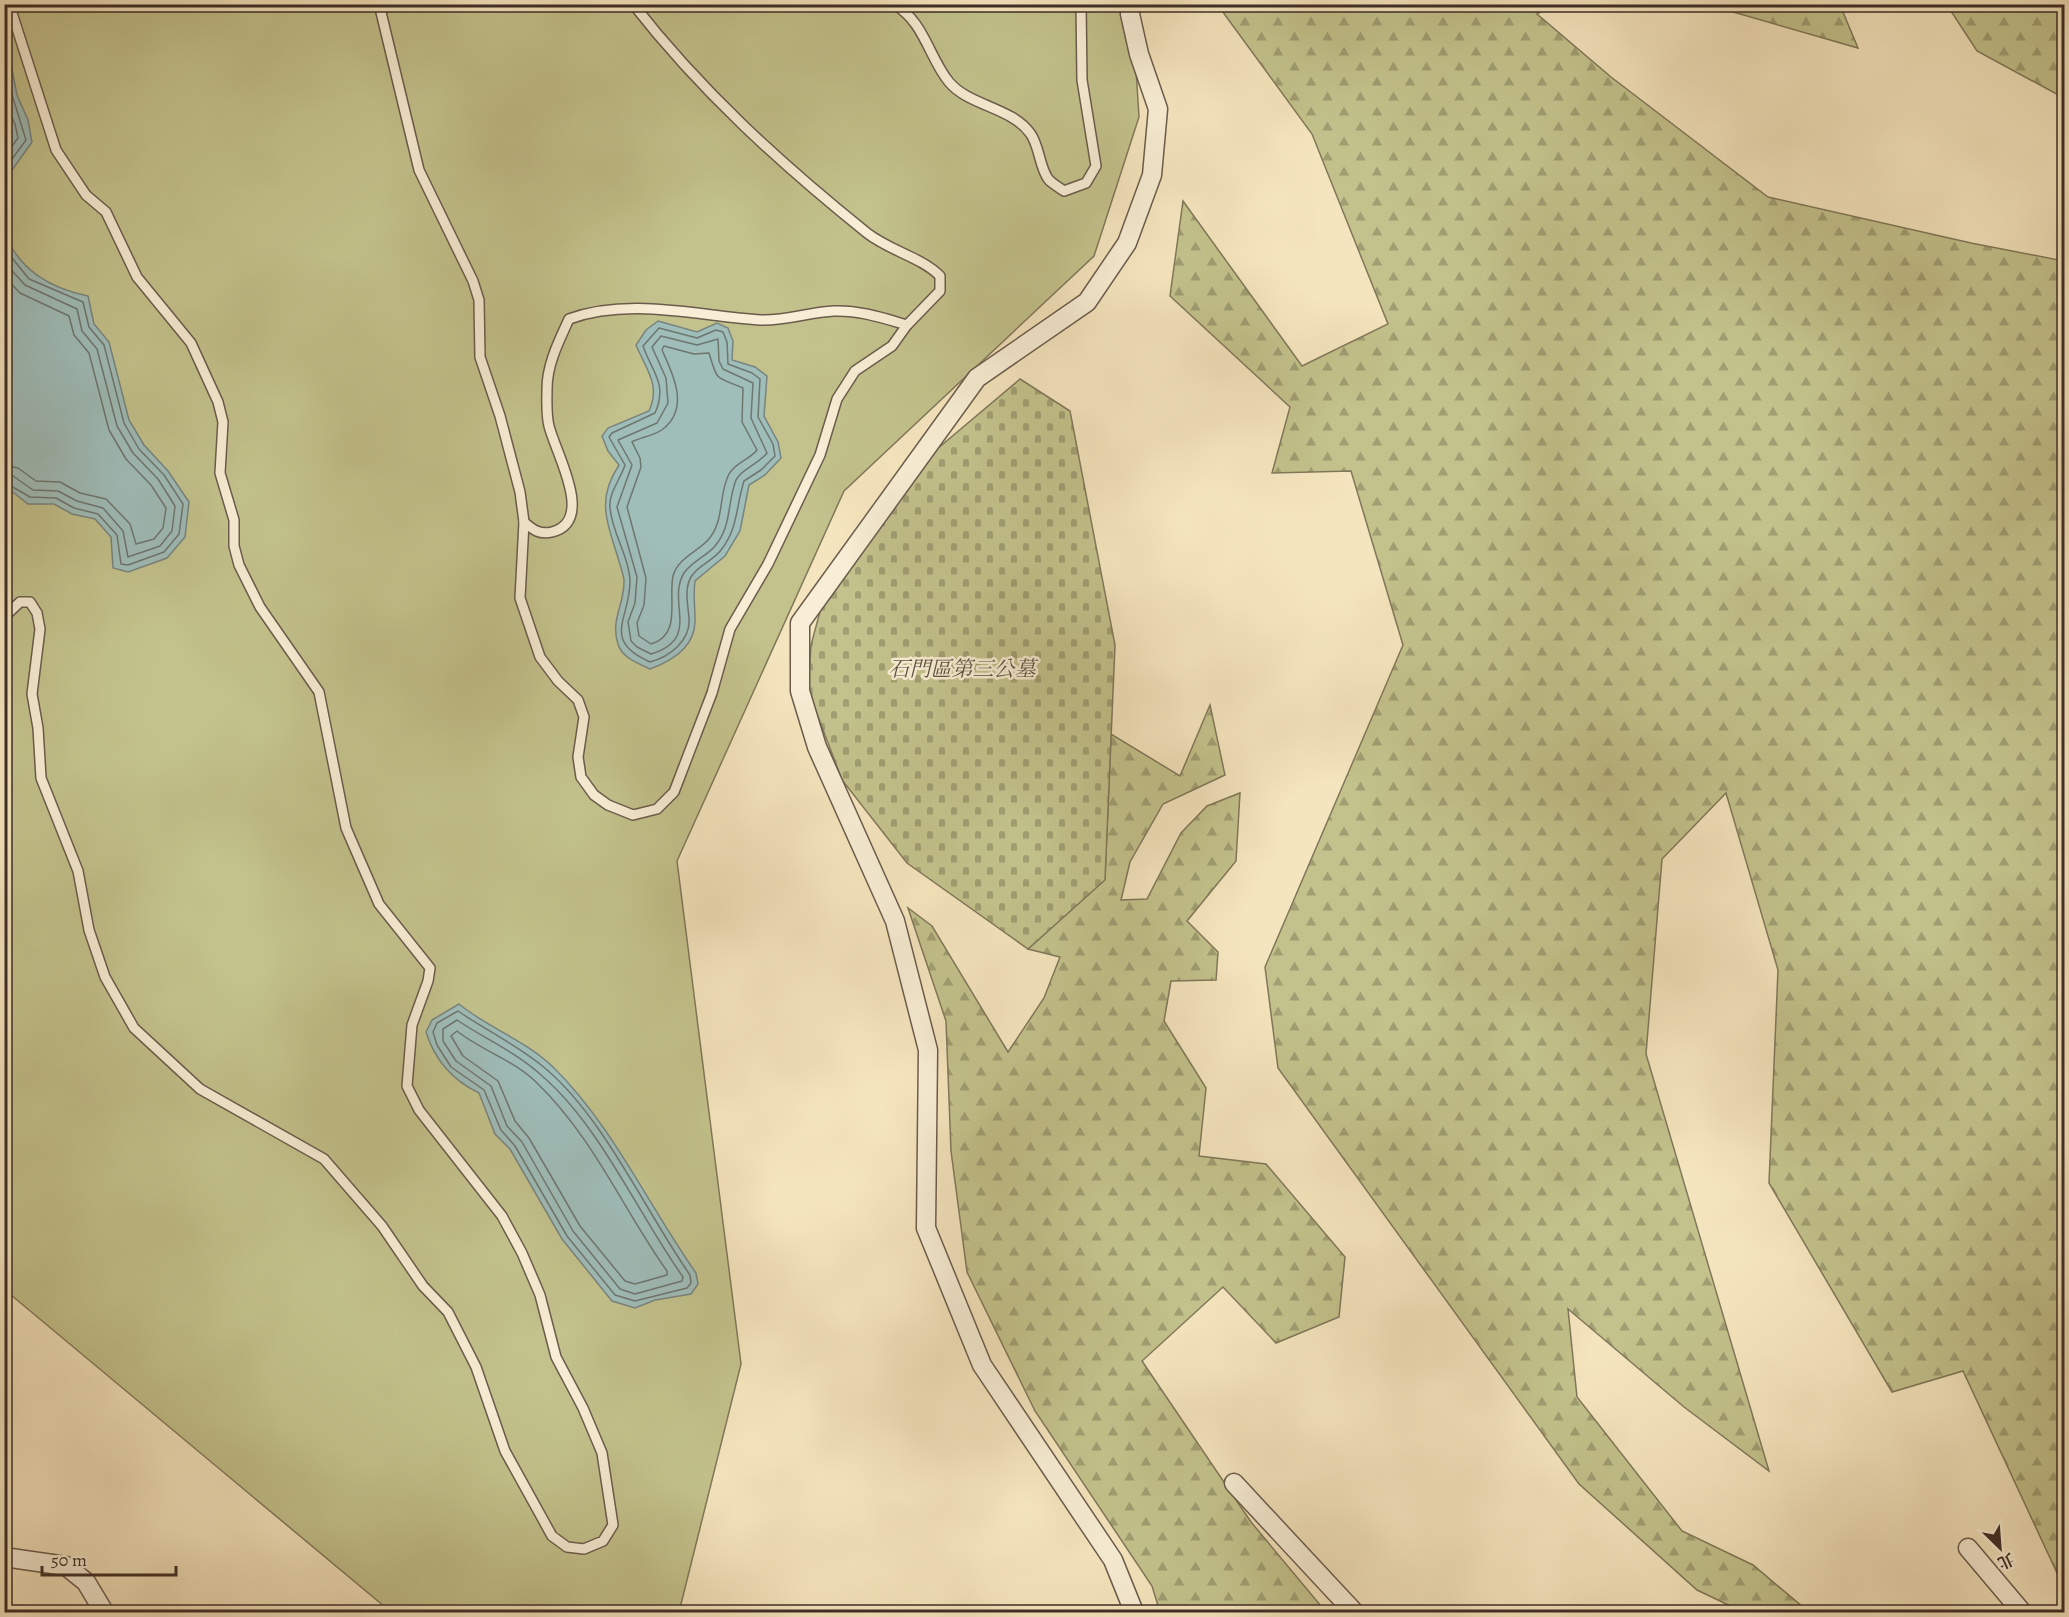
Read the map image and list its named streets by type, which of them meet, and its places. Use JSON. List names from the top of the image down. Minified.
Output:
{"parks":["石門區第三公墓"],"scale_bar":"50 m","north":"bottom right"}
